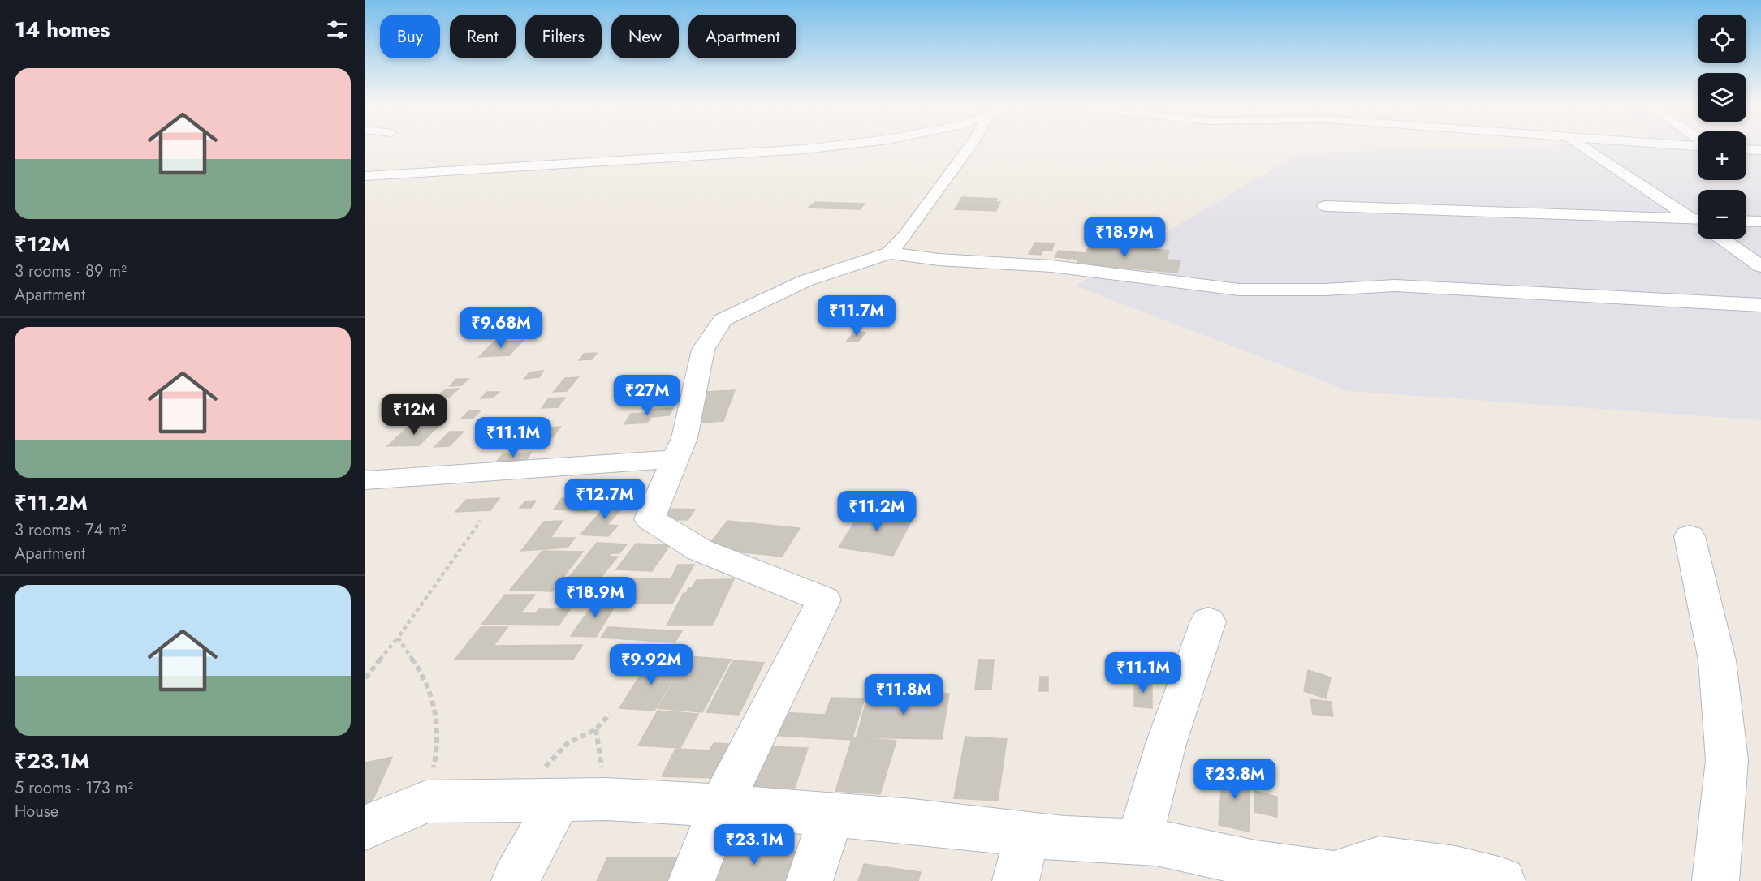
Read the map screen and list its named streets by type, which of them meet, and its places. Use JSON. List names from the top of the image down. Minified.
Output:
{"page":{"heading":"14 homes","map_buttons":["+","−"],"chip":["Buy","Rent","Filters","New","Apartment"],"list":[{"name":"₹12M","note":"3 rooms · 89 m² · Apartment"},{"name":"₹11.2M","note":"3 rooms · 74 m² · Apartment"},{"name":"₹23.1M","note":"5 rooms · 173 m² · House"}],"price":["₹18.9M","₹11.7M","₹9.68M","₹27M","₹12M","₹11.1M","₹12.7M","₹11.2M","₹18.9M","₹9.92M","₹11.1M","₹11.8M","₹23.8M","₹23.1M"]}}
